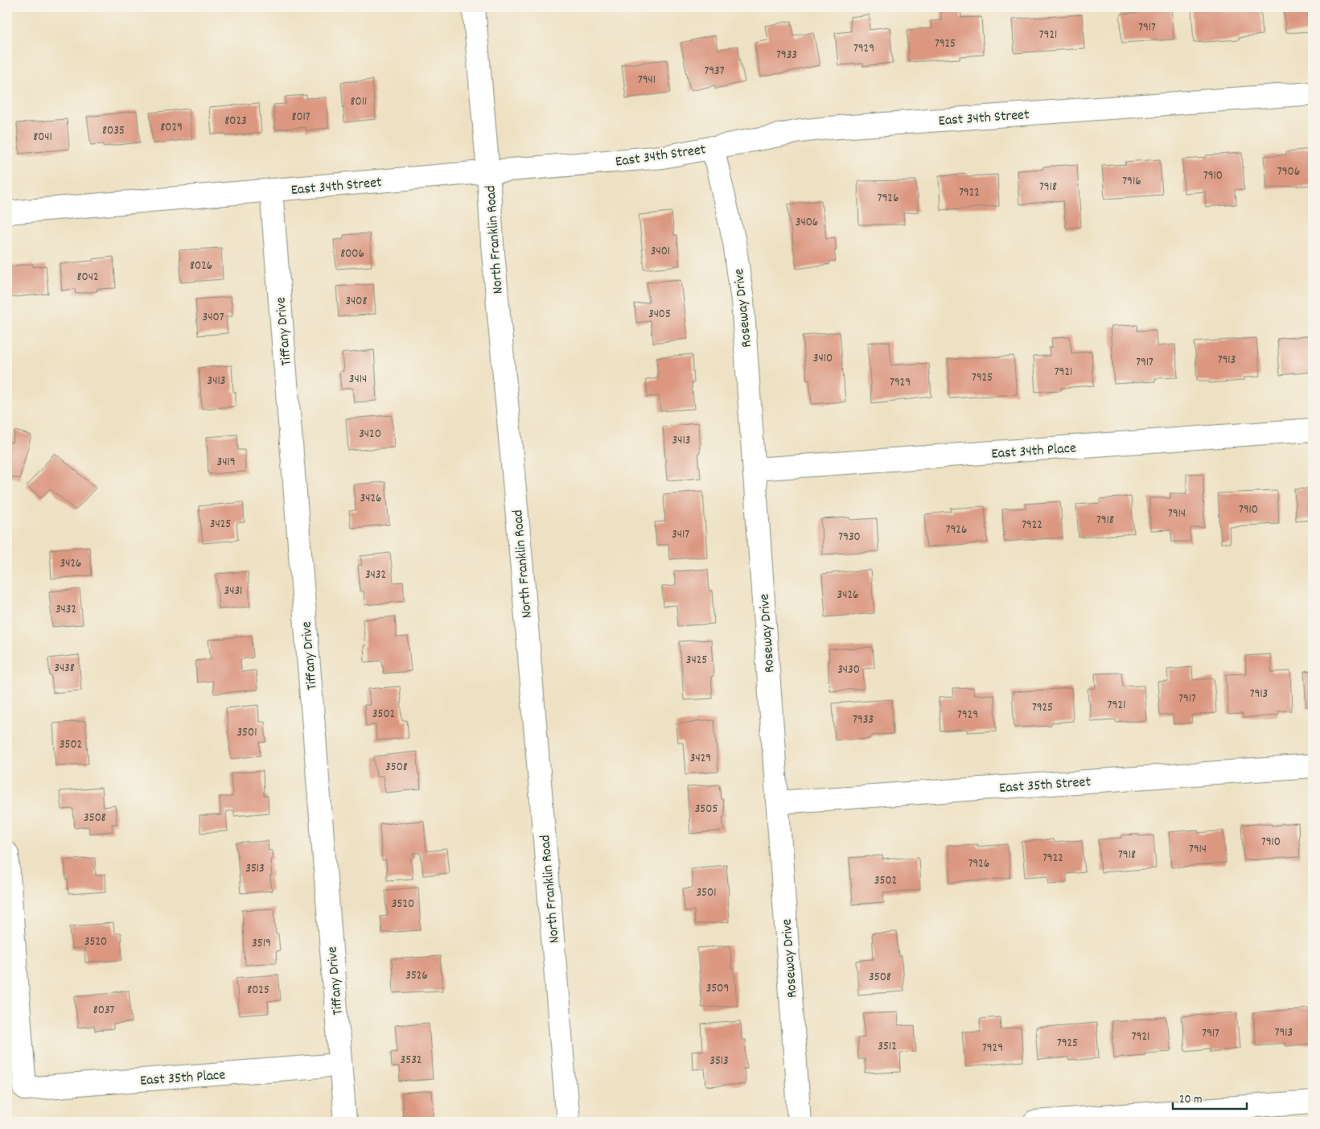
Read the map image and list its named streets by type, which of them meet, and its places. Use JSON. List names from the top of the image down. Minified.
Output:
{"streets":{"street":["East 34th Street","North Franklin Road","Roseway Drive","Tiffany Drive","East 34th Place","East 35th Street","East 35th Place"]},"crossings":[["East 34th Street","North Franklin Road"],["East 34th Street","Roseway Drive"],["East 34th Street","Tiffany Drive"],["Roseway Drive","East 34th Place"],["Roseway Drive","East 35th Street"],["Tiffany Drive","East 35th Place"]],"house_numbers":["7917","7921","7925","7929","7933","7937","7941","8011","8017","8023","8029","8035","8041","7906","7910","7916","7918","7922","7926","3406","3401","8006","8026","8042","3408","3405","3407","3410","7913","7917","7921","7925","3414","3413","7929","3420","3413","3419","3426","7910","7914","7918","3425","7922","7926","3417","7930","3426","3432","3431","3426","3432","3425","3438","3430","7913","7917","7921","7925","3502","7929","7933","3501","3502","3429","3508","3505","3508","7910","7914","7918","7922","7926","3513","3502","3501","3520","3520","3519","3526","3508","3509","8025","8037","7913","7917","7921","7925","3512","7929","3532","3513"],"scale_bar":"20 m"}
